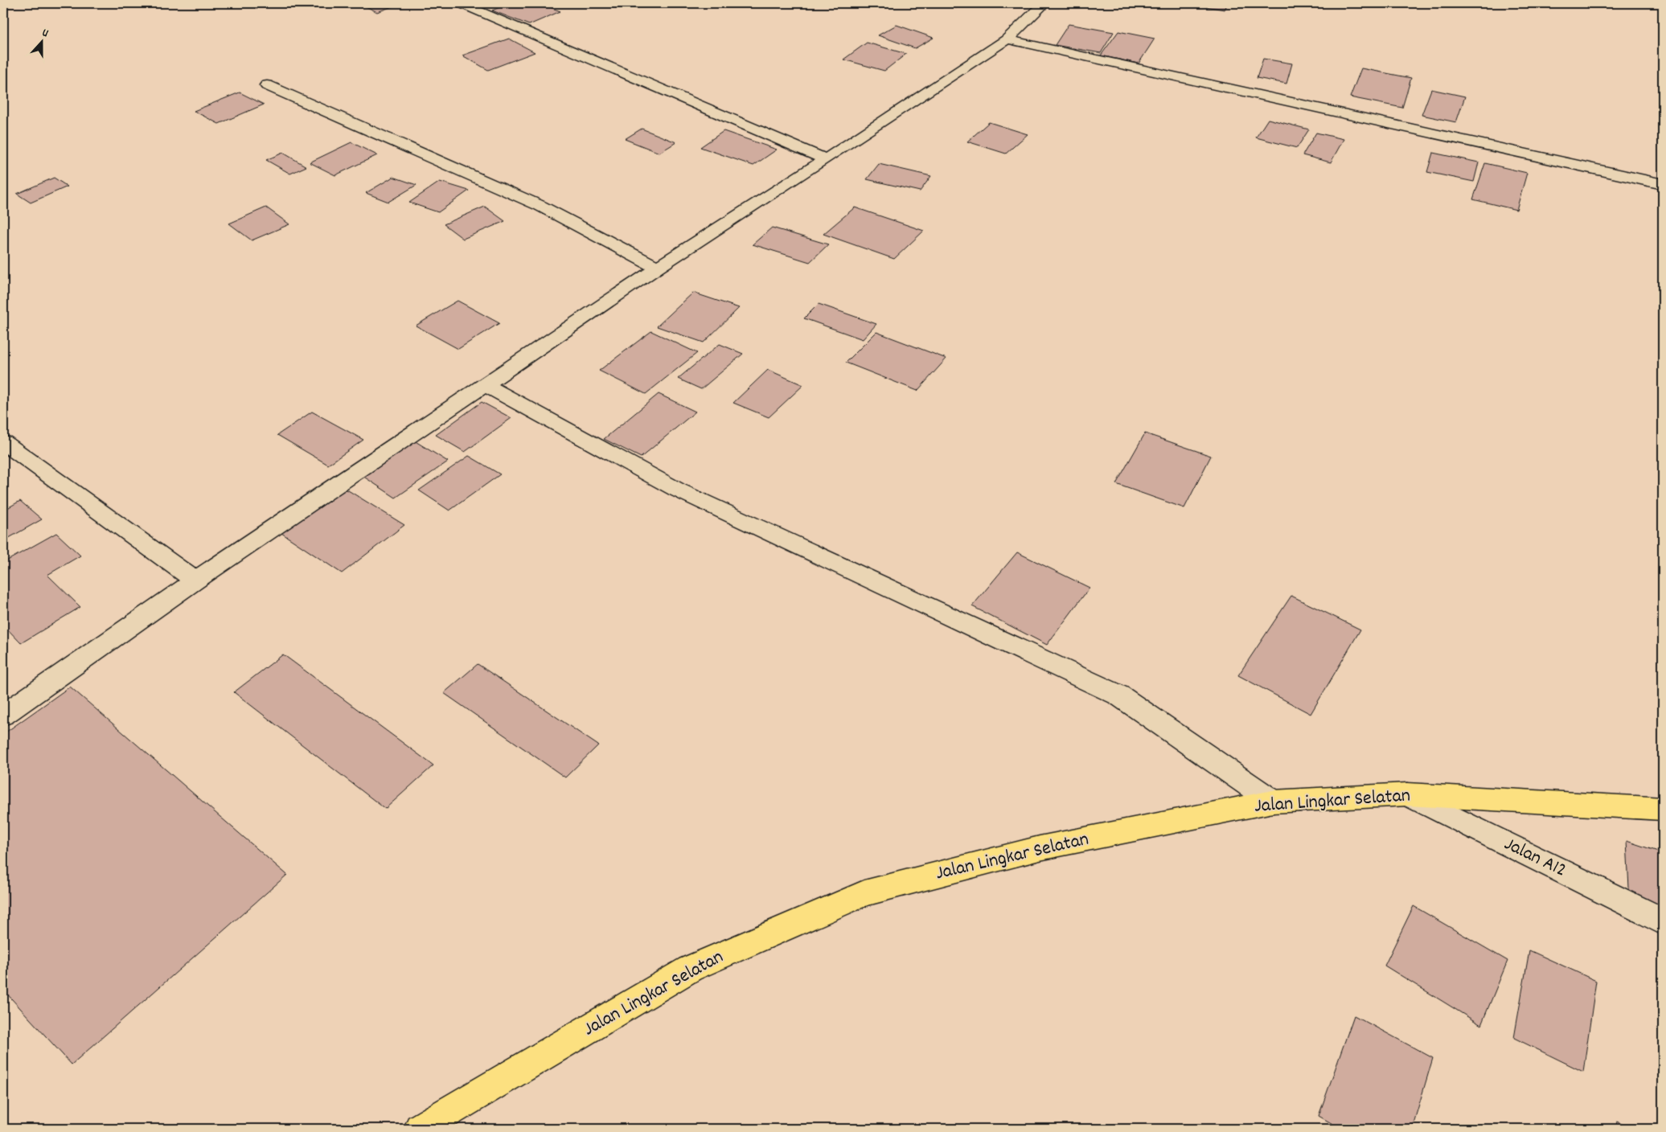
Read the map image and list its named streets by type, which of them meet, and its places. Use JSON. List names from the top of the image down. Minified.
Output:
{"streets":{"highway":["Jalan Lingkar Selatan"],"street":["Jalan A12"]},"crossings":[["Jalan Lingkar Selatan","Jalan A12"]],"north":"top"}
